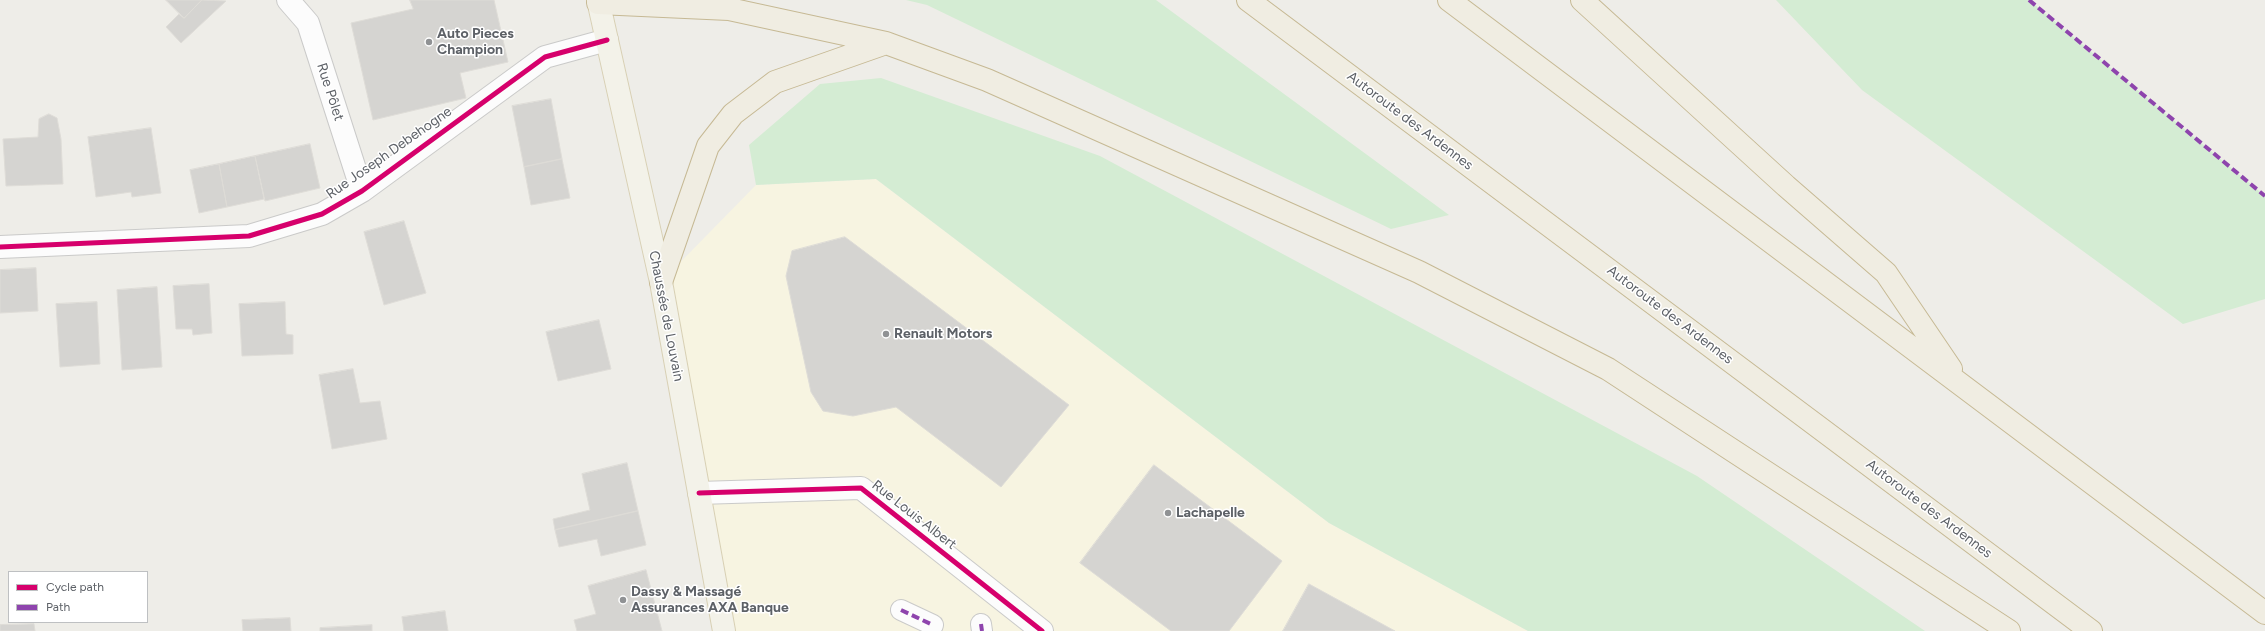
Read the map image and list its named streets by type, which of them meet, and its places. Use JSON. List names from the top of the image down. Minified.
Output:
{"streets":{"highway":["Autoroute des Ardennes"],"main road":["Chaussée de Louvain"],"street":["Rue Pôlet","Rue Joseph Debehogne","Rue Louis Albert"]},"crossings":[["Rue Pôlet","Rue Joseph Debehogne"],["Rue Joseph Debehogne","Chaussée de Louvain"],["Chaussée de Louvain","Rue Louis Albert"]],"places":["Auto Pieces Champion","Renault Motors","Lachapelle","Dassy & Massagé Assurances AXA Banque"],"legend":["Cycle path","Path"]}
